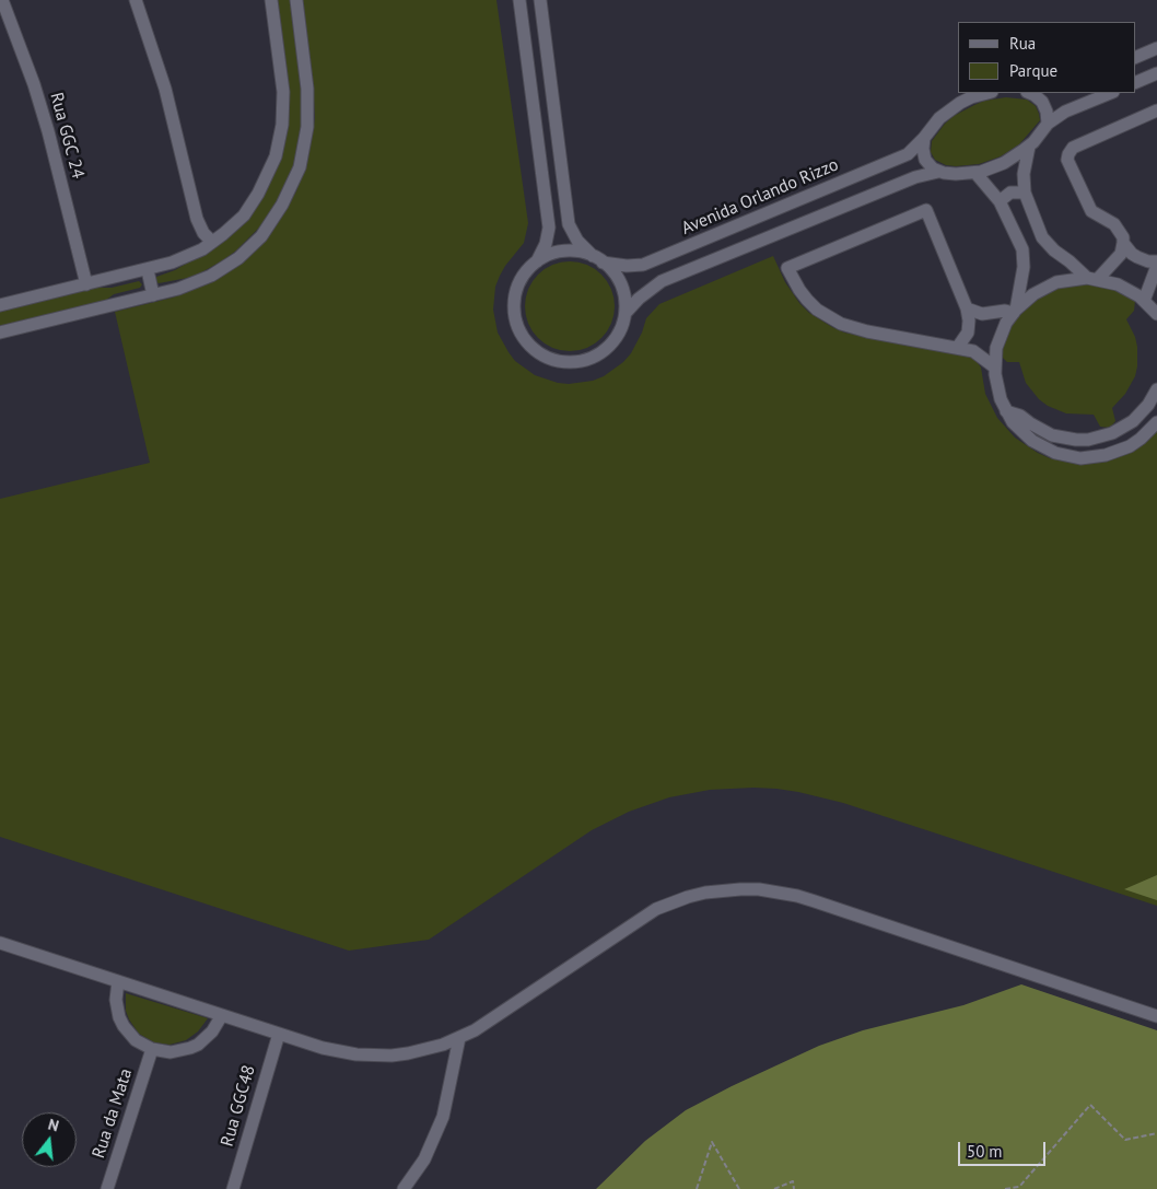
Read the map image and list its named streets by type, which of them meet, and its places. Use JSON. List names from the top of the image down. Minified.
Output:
{"streets":{"street":["Rua GGC 24","Avenida Orlando Rizzo","Rua GGC48","Rua da Mata"]},"legend":["Rua","Parque"],"scale_bar":"50 m","north":"top"}
